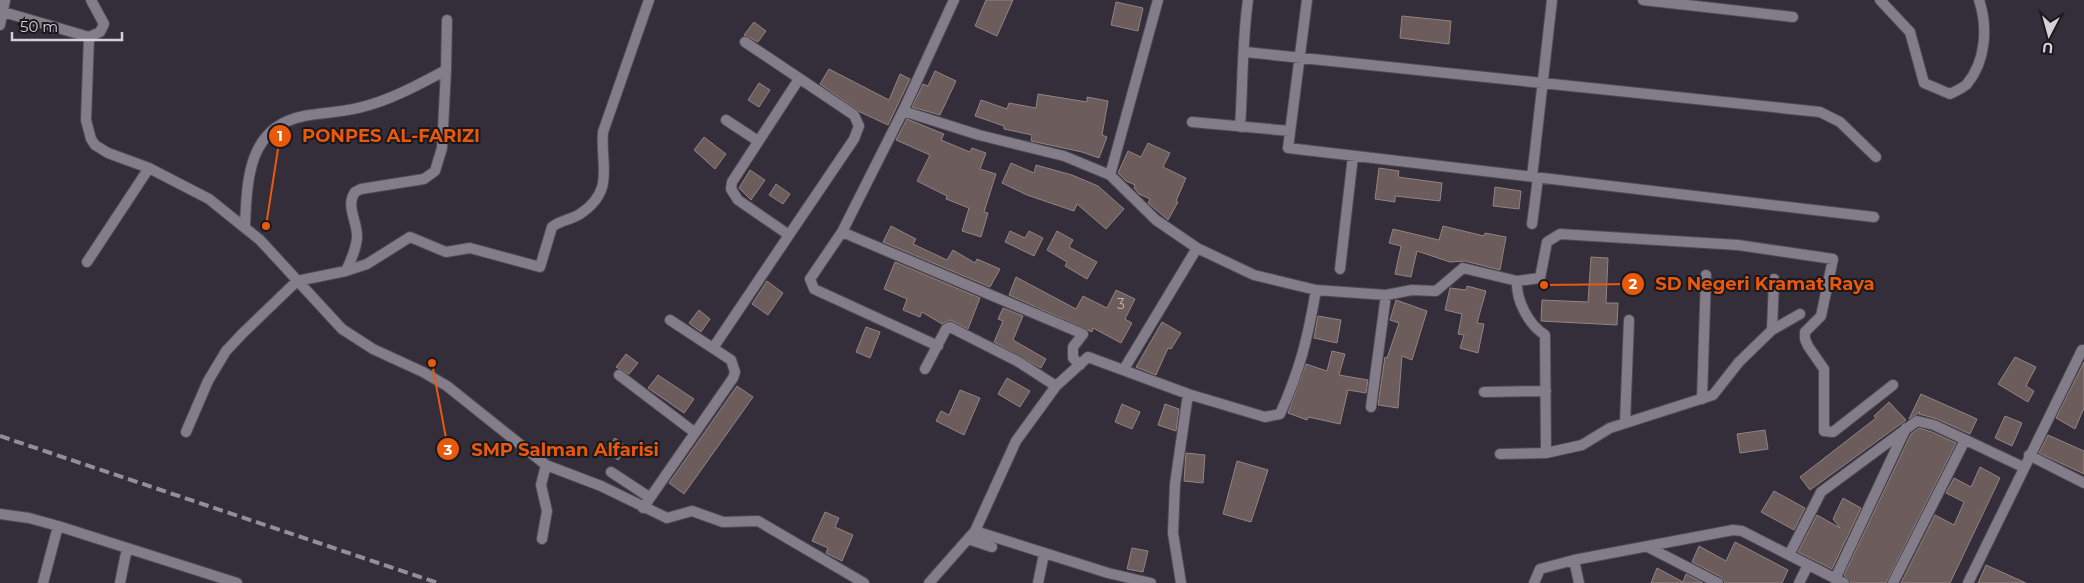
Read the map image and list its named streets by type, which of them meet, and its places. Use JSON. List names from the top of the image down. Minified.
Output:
{"places":["PONPES AL-FARIZI","SD Negeri Kramat Raya","SMP Salman Alfarisi"],"house_numbers":["3"],"scale_bar":"50 m","north":"bottom"}
